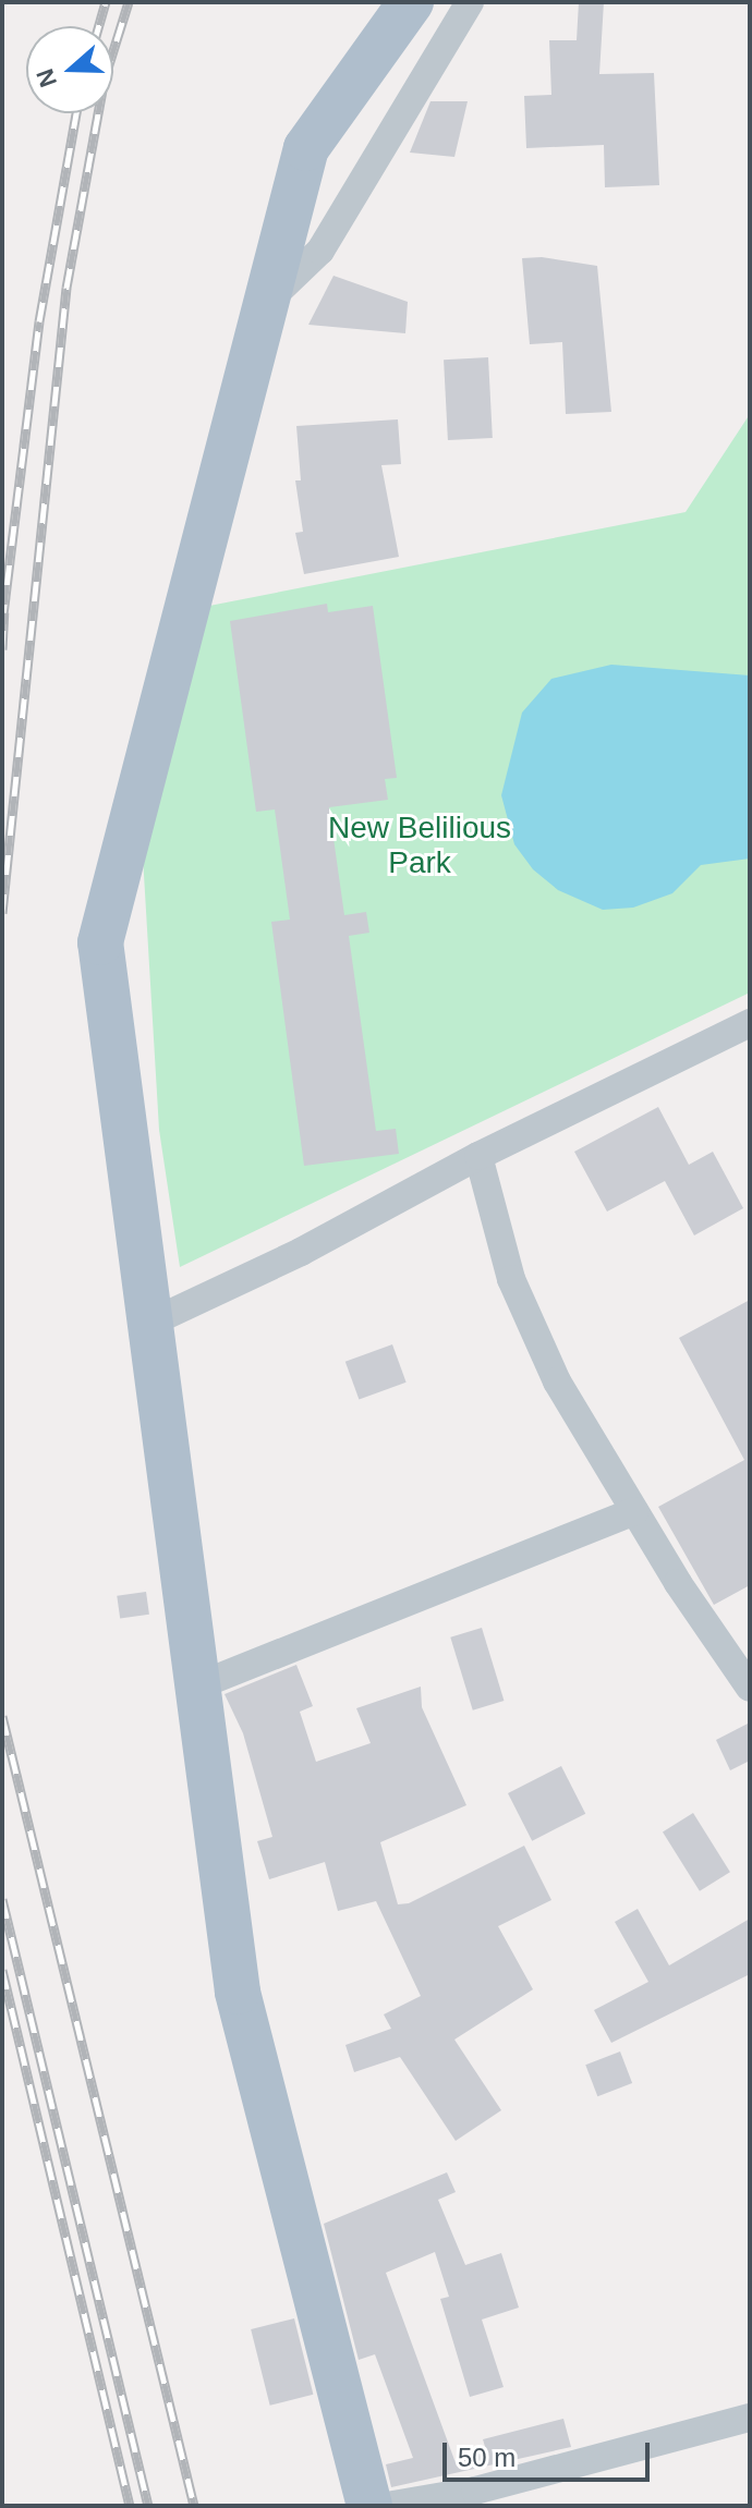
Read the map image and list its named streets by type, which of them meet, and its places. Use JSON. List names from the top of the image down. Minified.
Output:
{"parks":["New Belilious Park"],"scale_bar":"50 m","north":"left"}
